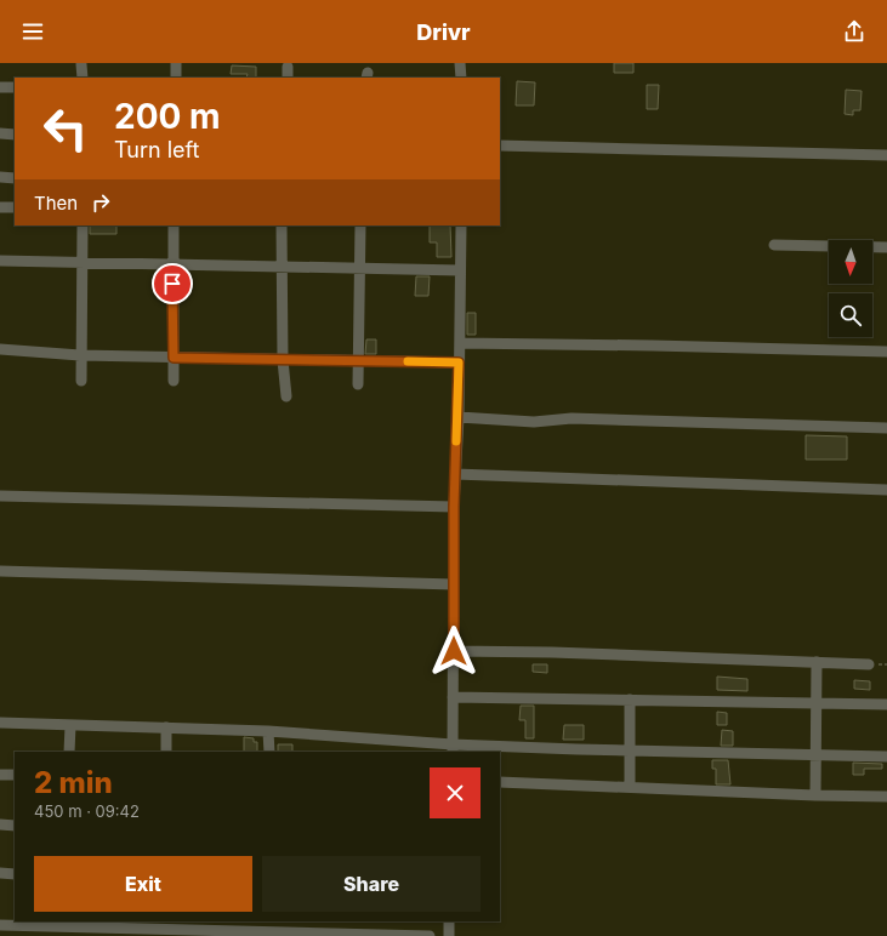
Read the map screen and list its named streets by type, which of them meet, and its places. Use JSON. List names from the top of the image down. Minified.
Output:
{"north":"bottom","page":{"header":"Drivr","turn":["200 m","Turn left"],"then":"Then","heading":["2 min","450 m · 09:42"],"buttons":["Exit","Share"]}}
